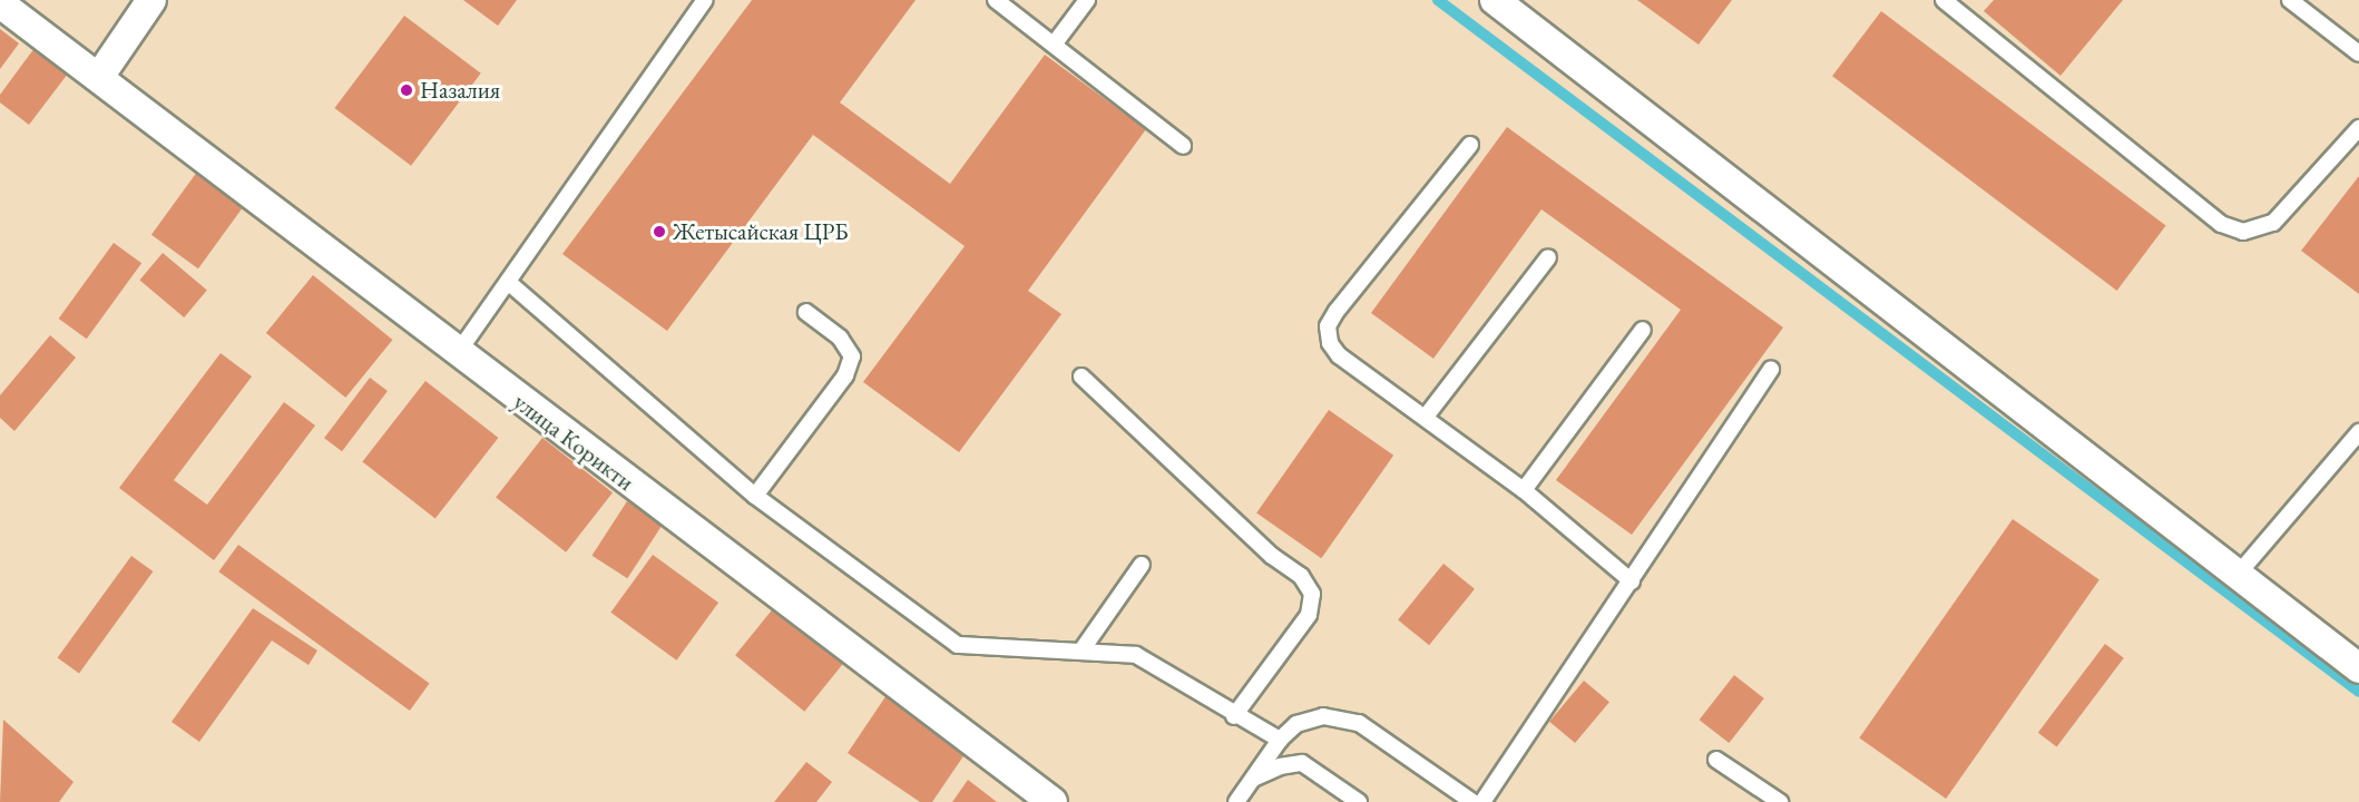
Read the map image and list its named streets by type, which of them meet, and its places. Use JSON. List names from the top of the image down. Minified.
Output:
{"streets":{"street":["улица Корикти"]},"places":["Назалия","Жетысайская ЦРБ"]}
